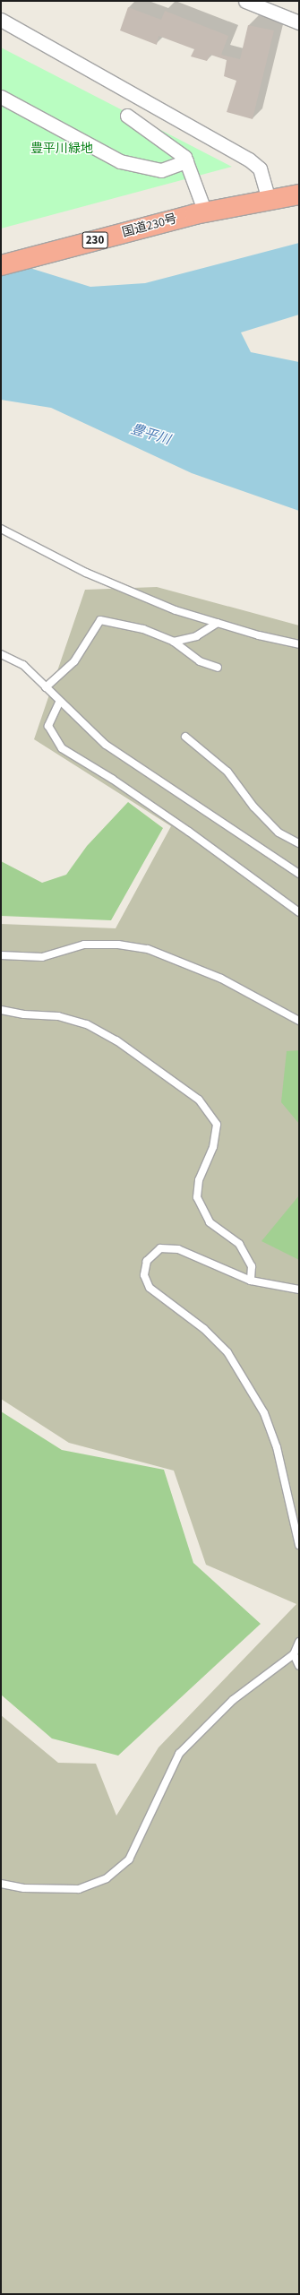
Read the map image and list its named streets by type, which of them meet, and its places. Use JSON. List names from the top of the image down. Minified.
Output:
{"streets":{"highway":["国道230号","230"]},"water":["豊平川"],"parks":["豊平川緑地"]}
